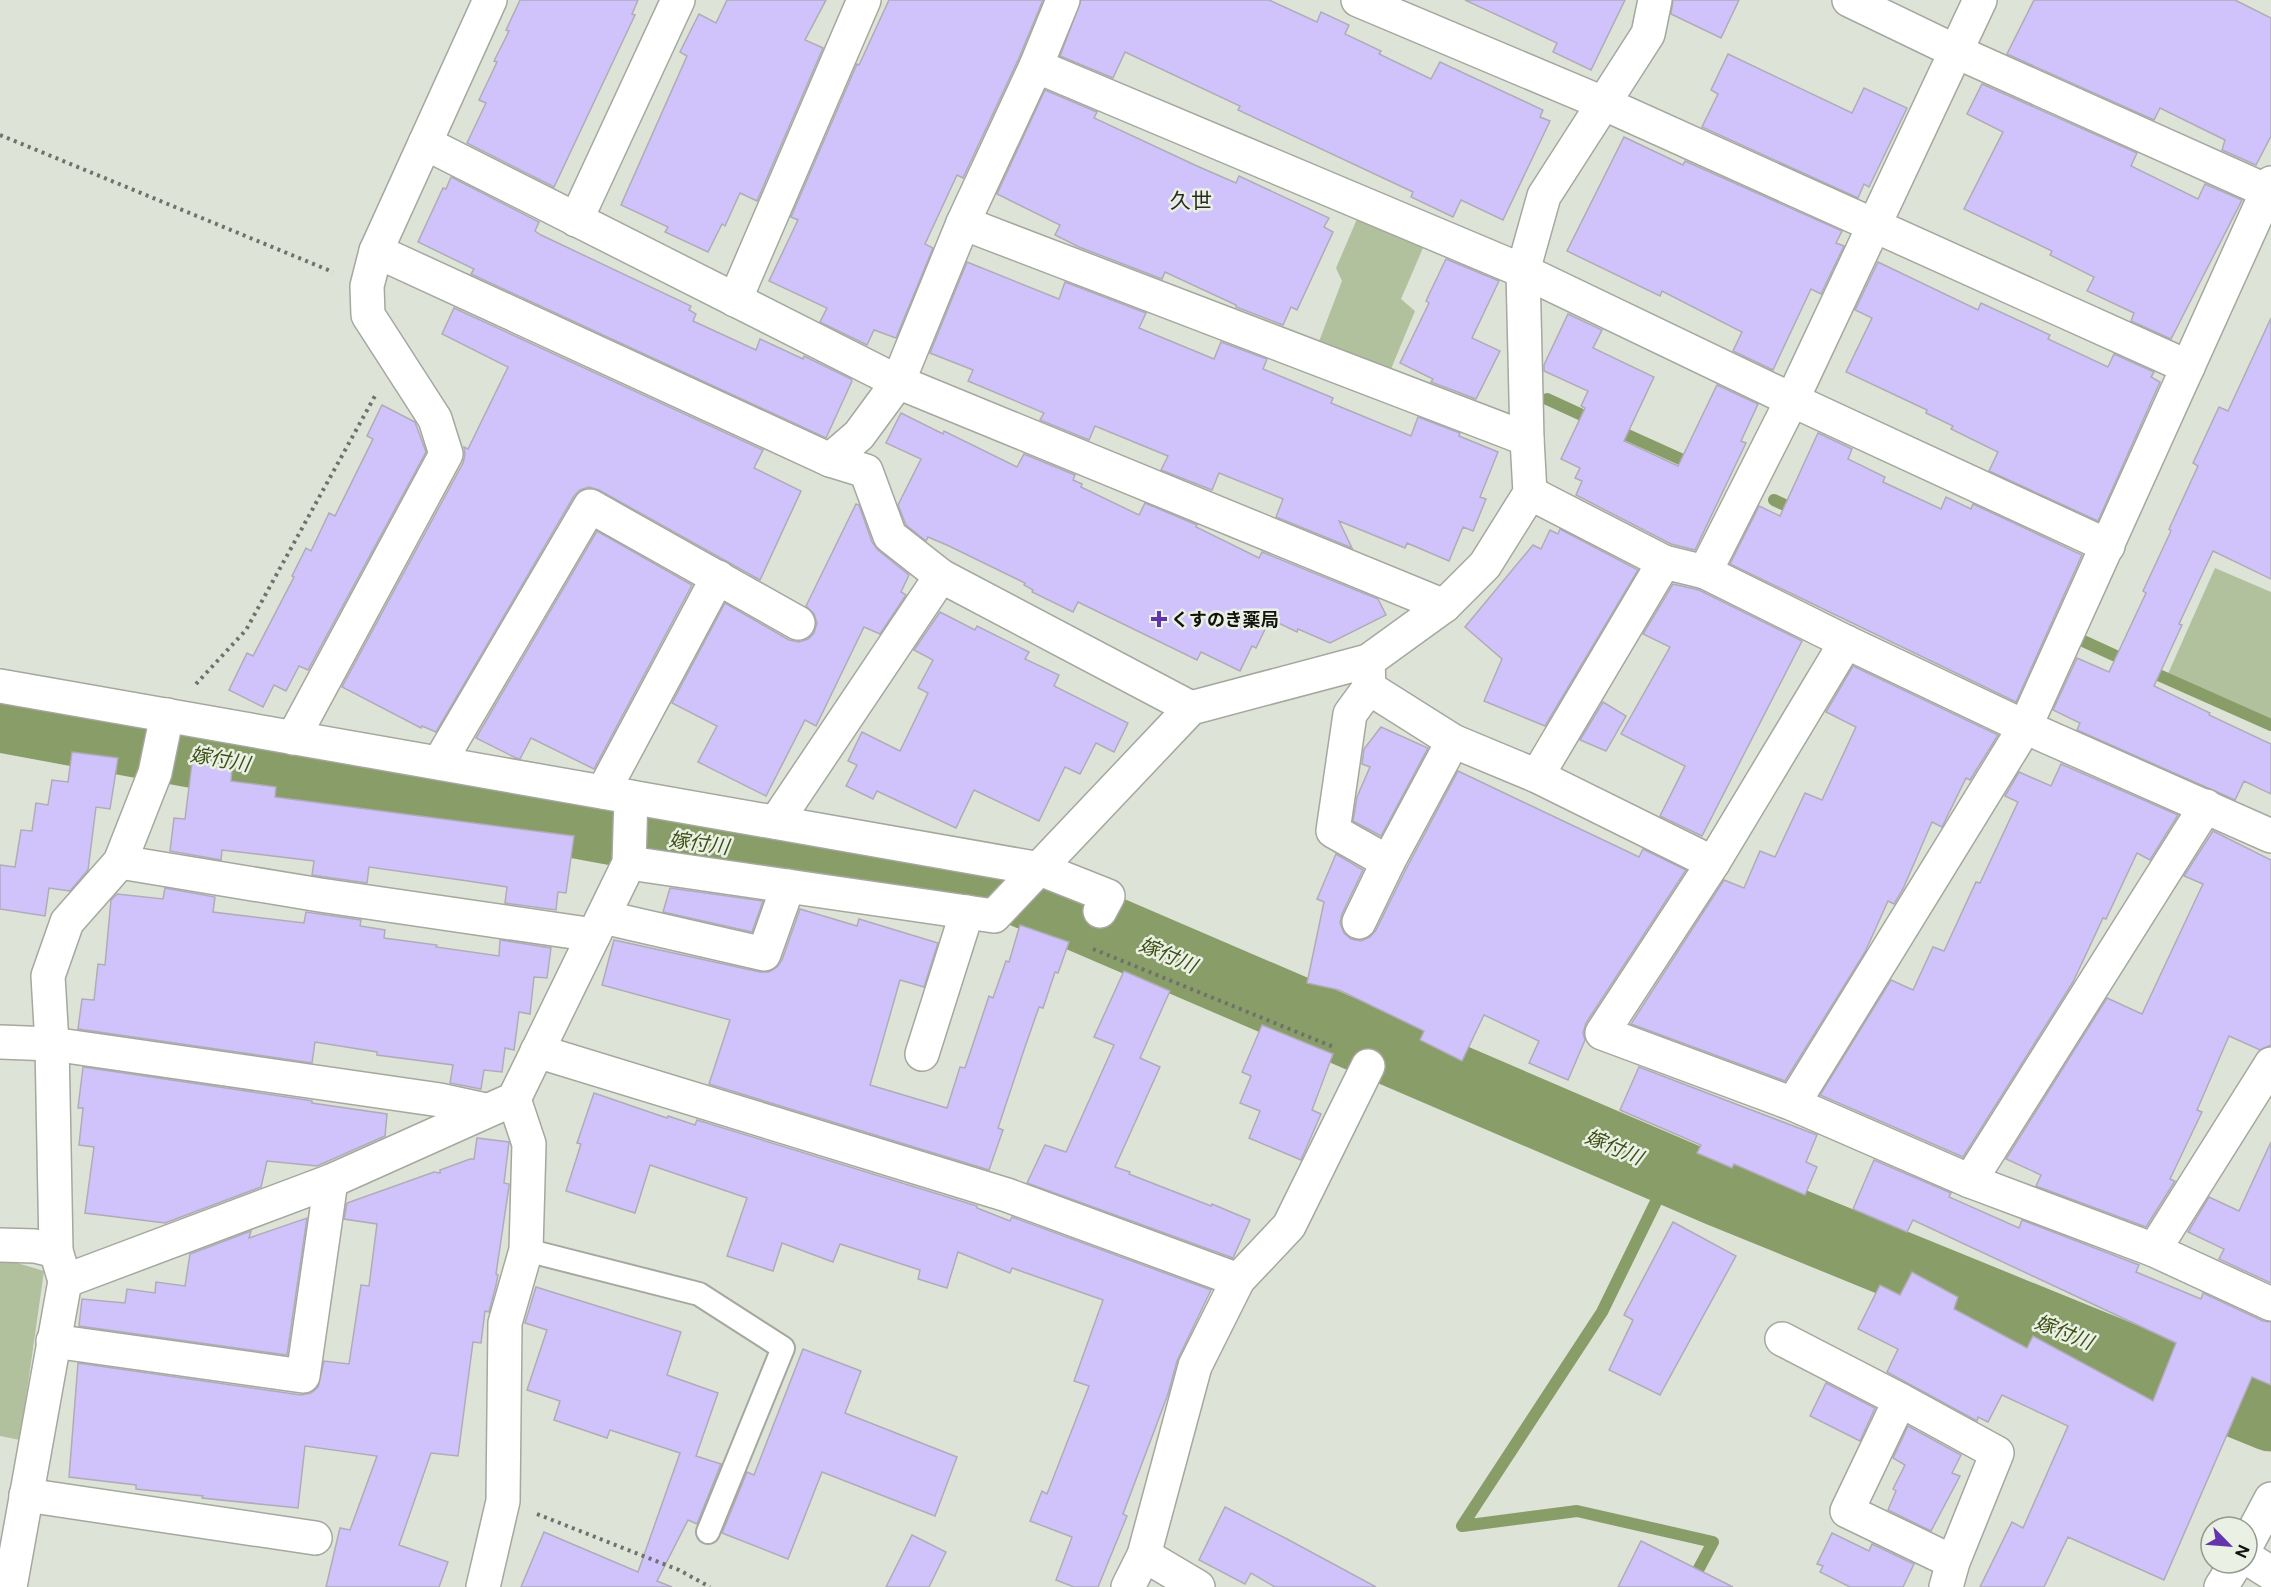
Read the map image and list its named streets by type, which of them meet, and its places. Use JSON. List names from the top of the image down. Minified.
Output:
{"districts":["久世"],"water":["嫁付川"],"places":{"health":["くすのき薬局"]},"north":"bottom right"}
